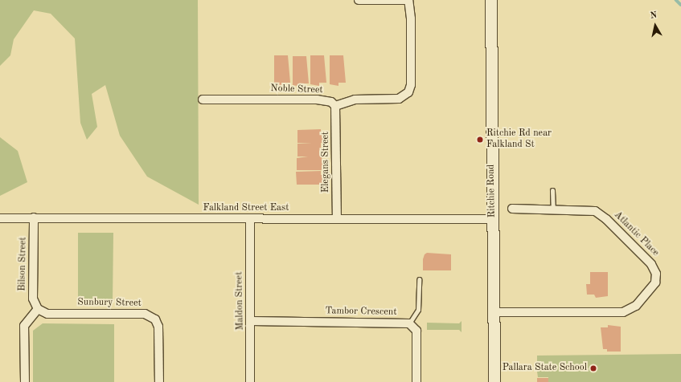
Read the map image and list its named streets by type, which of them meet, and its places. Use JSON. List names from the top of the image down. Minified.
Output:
{"streets":{"street":["Noble Street","Elegans Street","Ritchie Road","Falkland Street East","Atlantic Place","Bilson Street","Maldon Street","Sunbury Street","Tambor Crescent"]},"crossings":[["Noble Street","Elegans Street"],["Elegans Street","Falkland Street East"],["Ritchie Road","Falkland Street East"],["Ritchie Road","Atlantic Place"],["Falkland Street East","Bilson Street"],["Falkland Street East","Maldon Street"],["Bilson Street","Sunbury Street"],["Maldon Street","Tambor Crescent"]],"places":["Ritchie Rd near Falkland St","Pallara State School"],"north":"top"}
